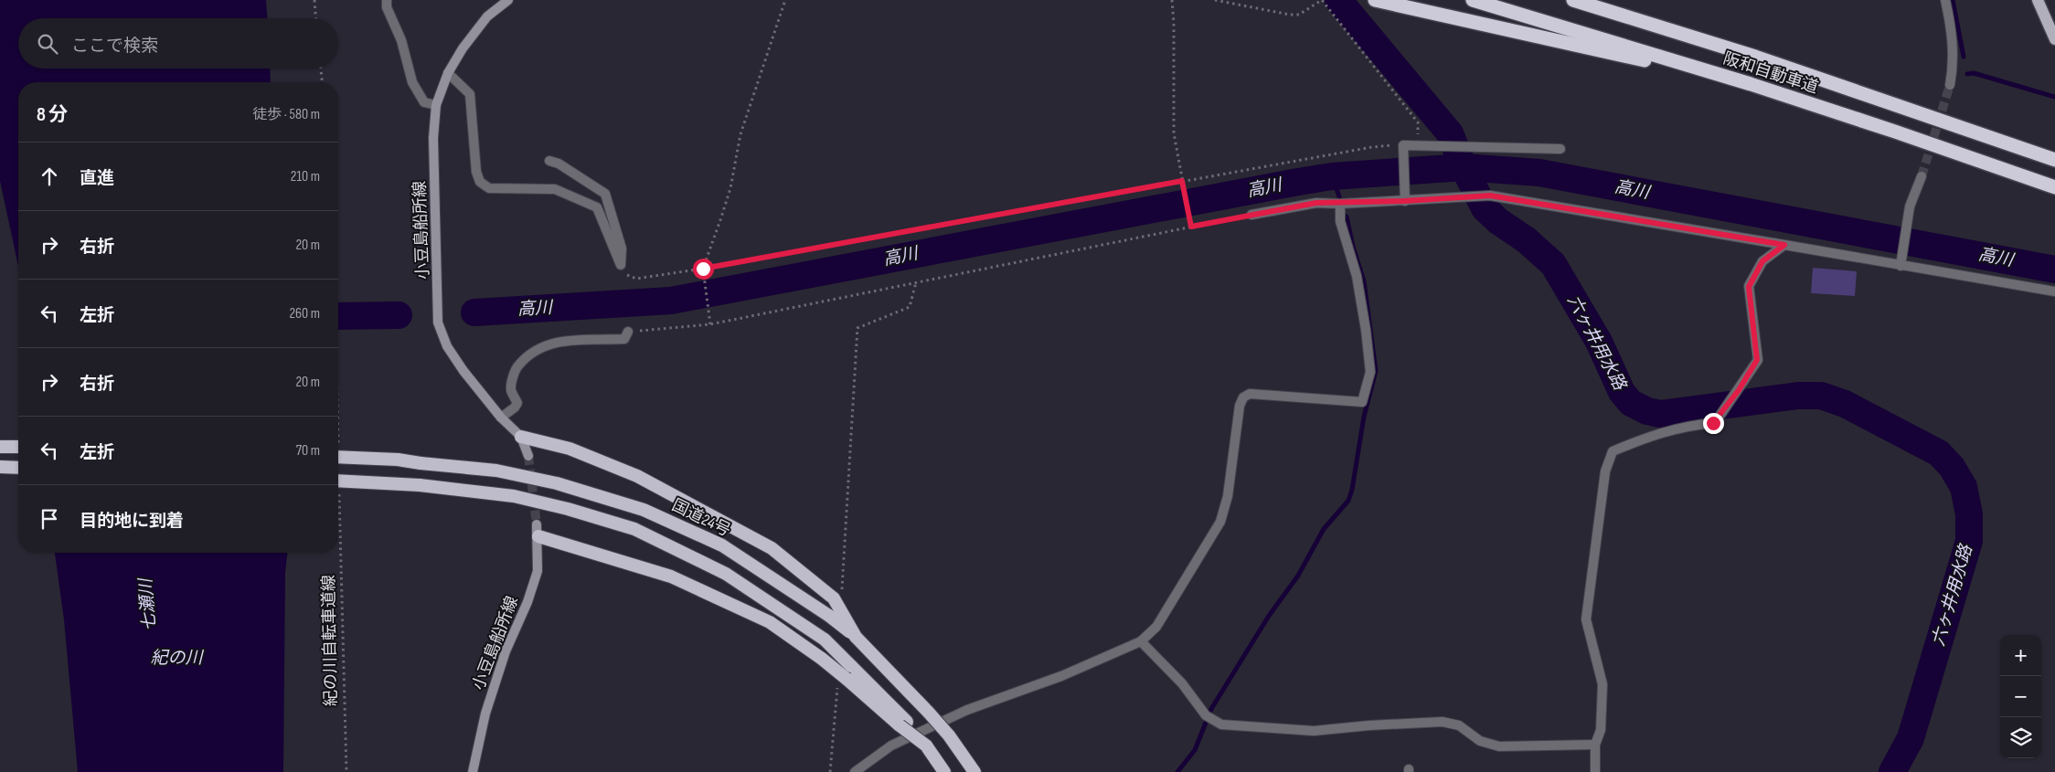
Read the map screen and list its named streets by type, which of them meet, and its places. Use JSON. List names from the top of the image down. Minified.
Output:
{"streets":{"highway":["阪和自動車道","国道24号"],"main road":["小豆島船所線"],"path":["紀の川自転車道線"]},"water":["高川","六ヶ井用水路","七瀬川","紀の川"],"page":{"search":"ここで検索","heading":["8 分","徒歩 · 580 m"],"list":[["直進","210 m"],["右折","20 m"],["左折","260 m"],["右折","20 m"],["左折","70 m"],"目的地に到着"],"map_buttons":["+","−"]}}
